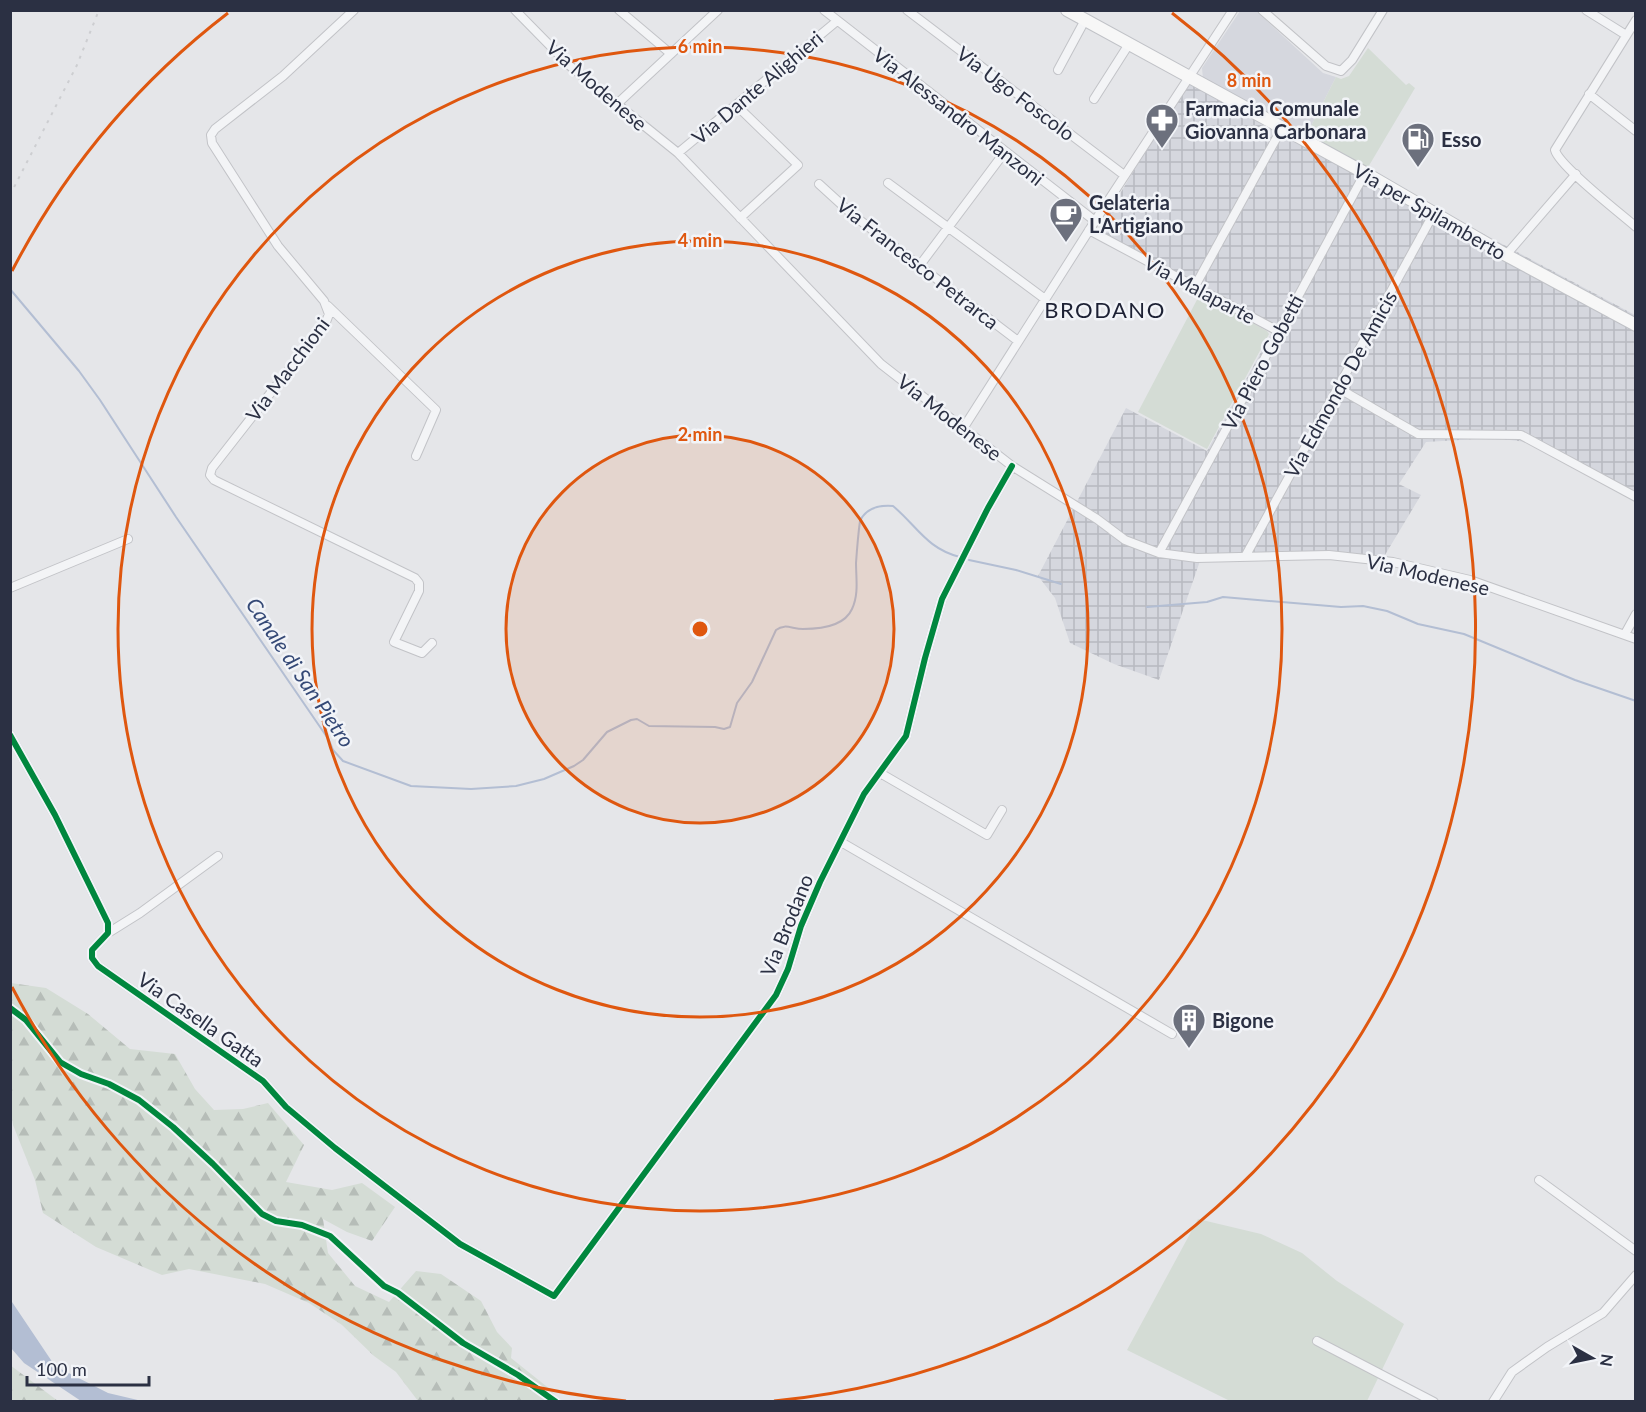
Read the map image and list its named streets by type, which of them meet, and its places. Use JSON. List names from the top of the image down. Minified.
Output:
{"streets":{"main road":["Via per Spilamberto"],"street":["Via Modenese","Via Dante Alighieri","Via Ugo Foscolo","Via Alessandro Manzoni","Via Francesco Petrarca","Via Malaparte","Via Piero Gobetti","Via Macchioni","Via Edmondo De Amicis","Via Brodano","Via Casella Gatta"]},"crossings":[["Via Modenese","Via Dante Alighieri"],["Via Modenese","Via Piero Gobetti"],["Via Modenese","Via Edmondo De Amicis"],["Via Modenese","Via Brodano"],["Via Dante Alighieri","Via Alessandro Manzoni"],["Via per Spilamberto","Via Piero Gobetti"],["Via per Spilamberto","Via Edmondo De Amicis"],["Via Malaparte","Via Piero Gobetti"],["Via Brodano","Via Casella Gatta"]],"districts":["BRODANO"],"water":["Canale di San Pietro"],"places":{"pharmacy":["Farmacia Comunale Giovanna Carbonara"],"fuel station":["Esso"],"cafe":["Gelateria L'Artigiano"],"building":["Bigone"]},"scale_bar":"100 m","north":"right","rings":["6 min","8 min","4 min","2 min"]}
